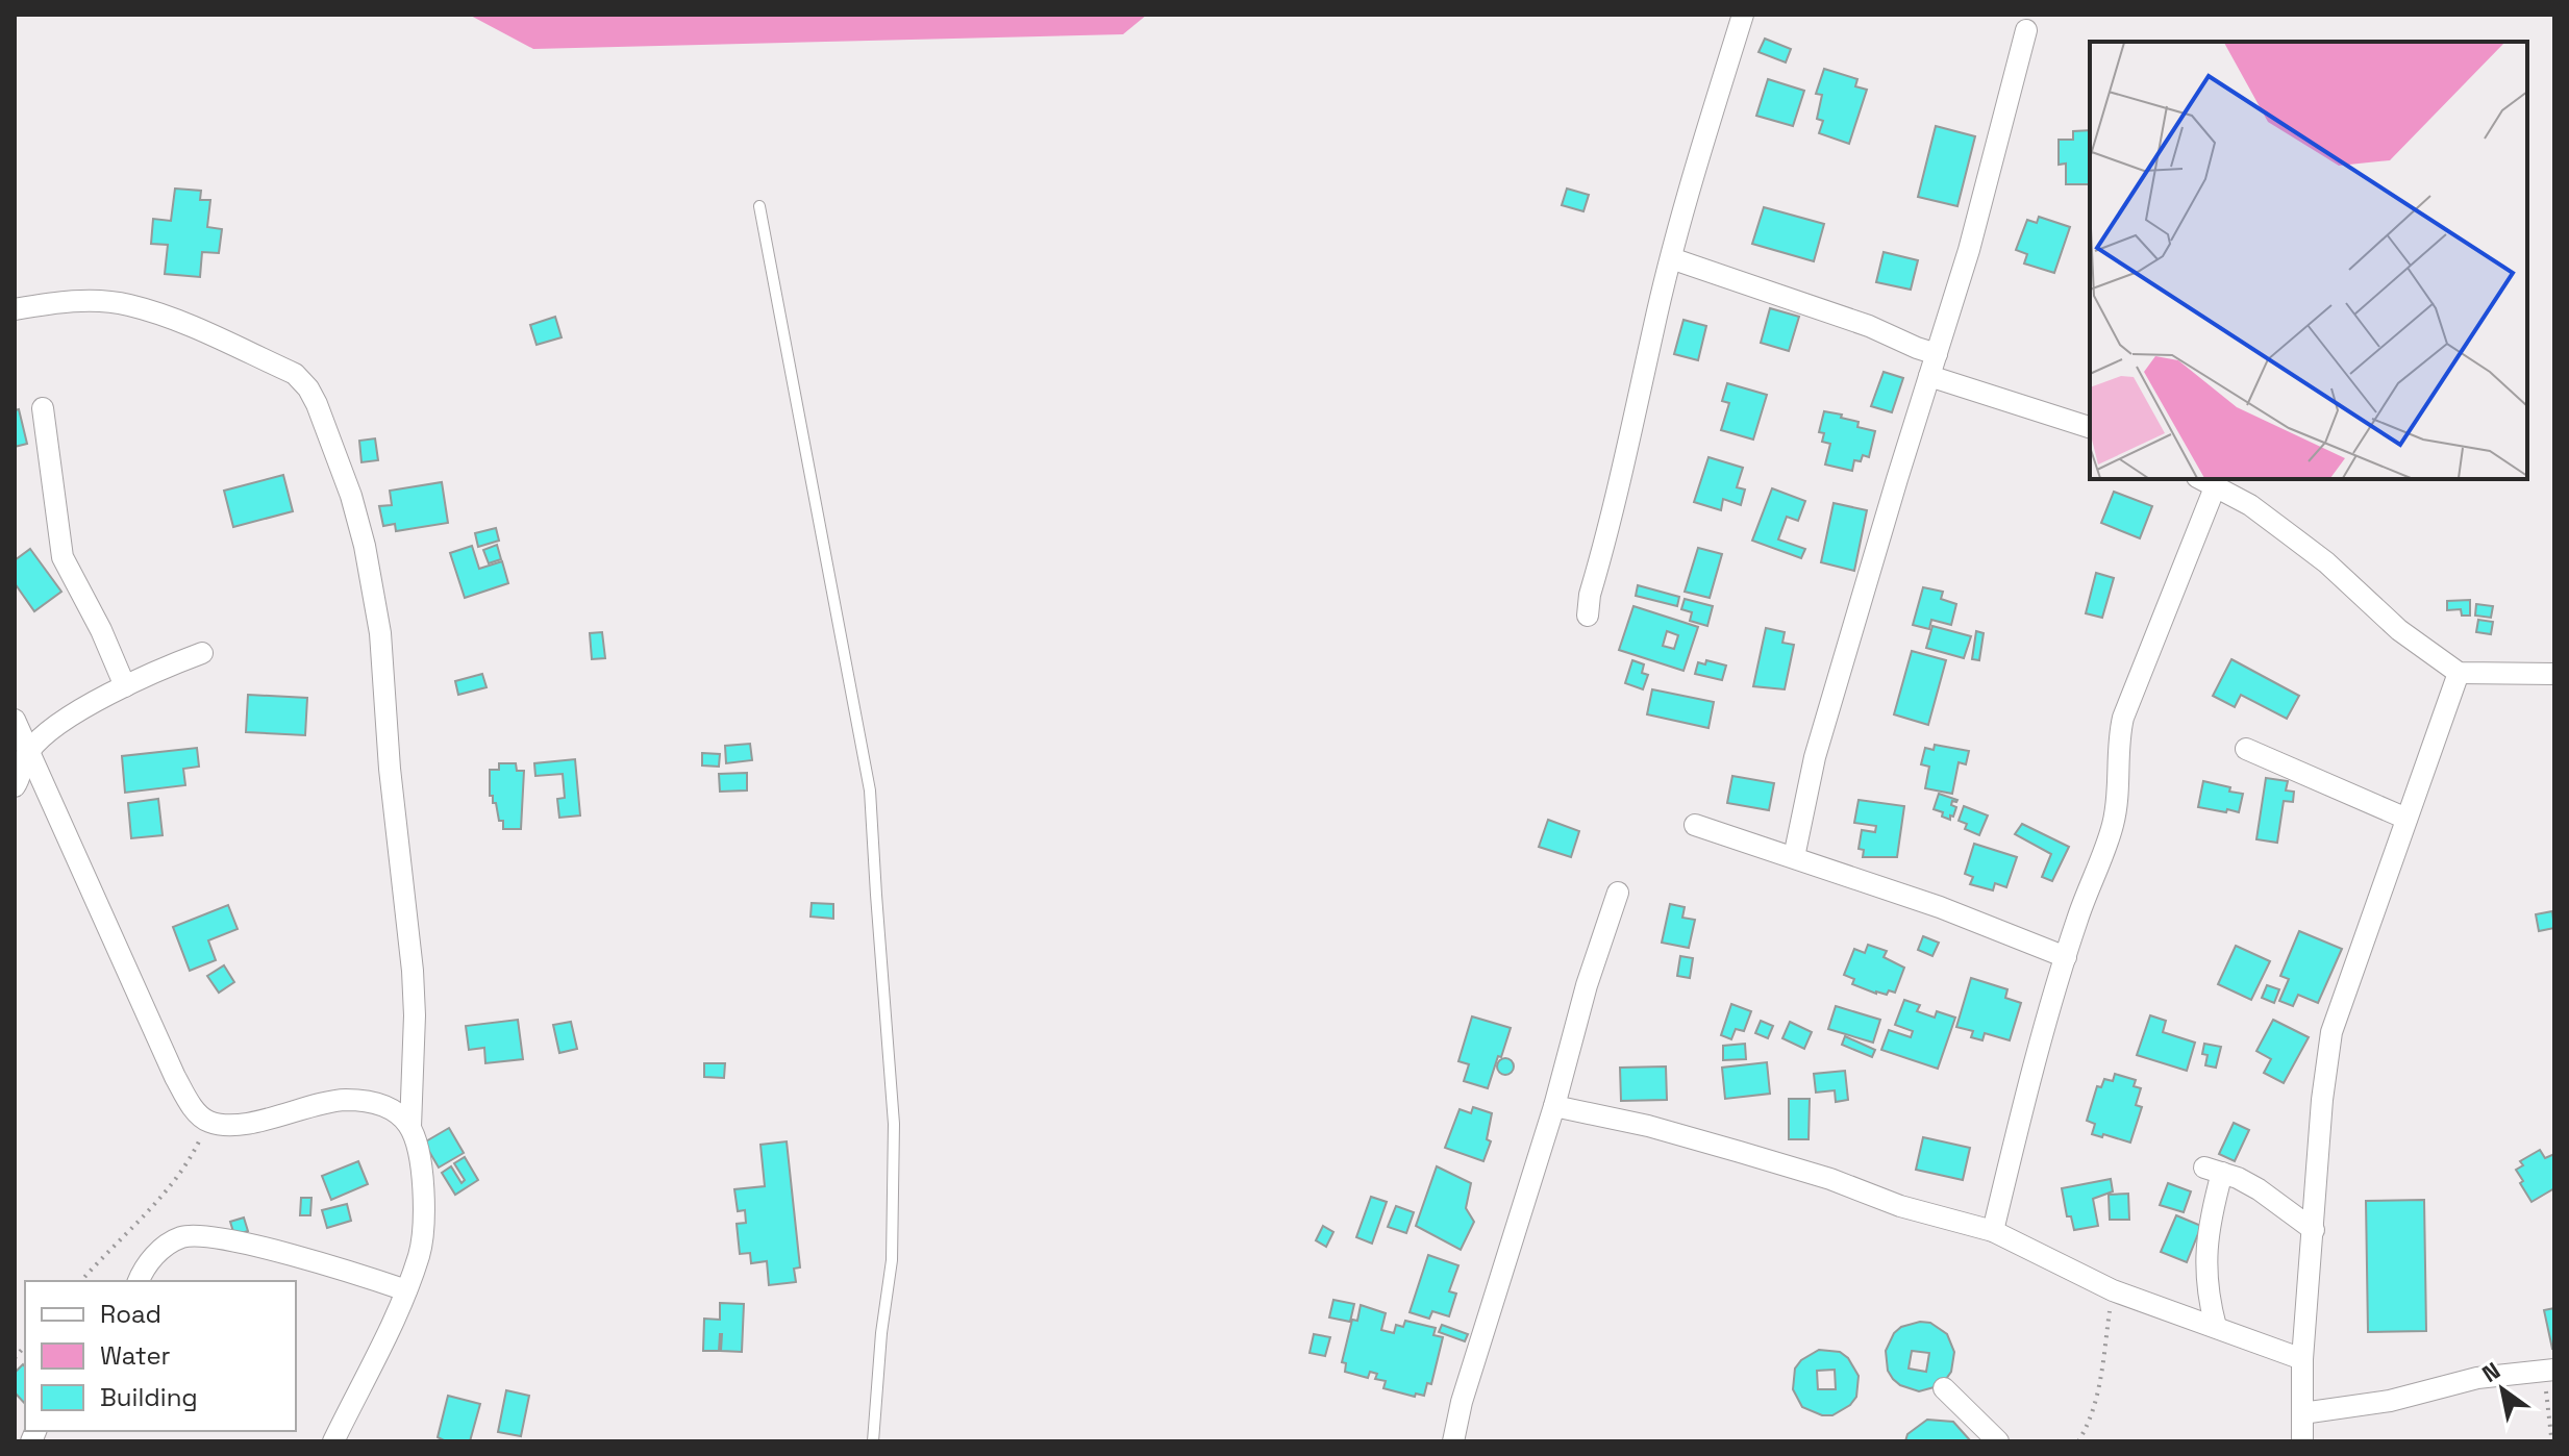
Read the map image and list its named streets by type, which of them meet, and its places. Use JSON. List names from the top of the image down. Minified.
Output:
{"legend":["Road","Water","Building"],"north":"top left"}
